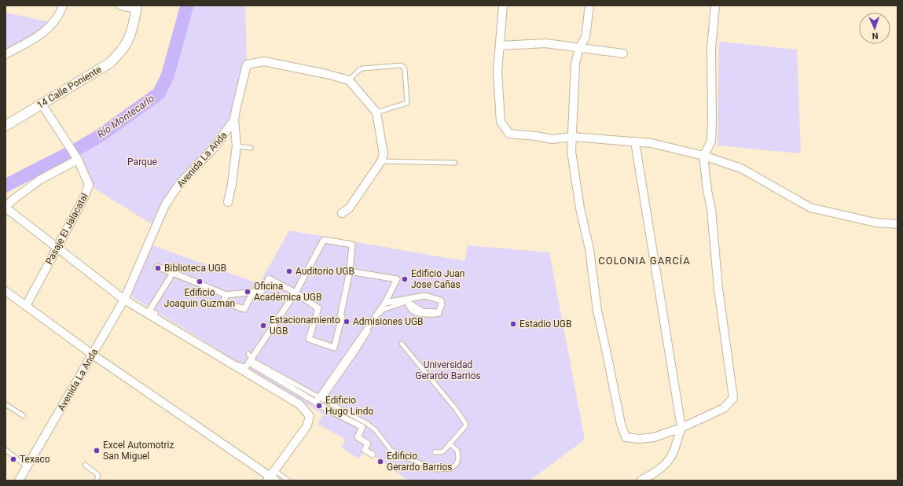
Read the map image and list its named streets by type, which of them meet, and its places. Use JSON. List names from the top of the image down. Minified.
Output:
{"streets":{"street":["14 Calle Poniente","Avenida La Anda","Pasaje El Jalacatal"]},"crossings":[["14 Calle Poniente","Pasaje El Jalacatal"]],"districts":["COLONIA GARCÍA"],"water":["Río Montecarlo"],"parks":["Parque","Universidad Gerardo Barrios"],"places":["Biblioteca UGB","Auditorio UGB","Edificio Juan Jose Cañas","Edificio Joaquin Guzman","Oficina Académica UGB","Admisiones UGB","Estadio UGB","Estacionamiento UGB","Edificio Hugo Lindo","Excel Automotriz San Miguel","Texaco","Edificio Gerardo Barrios"],"north":"bottom"}
